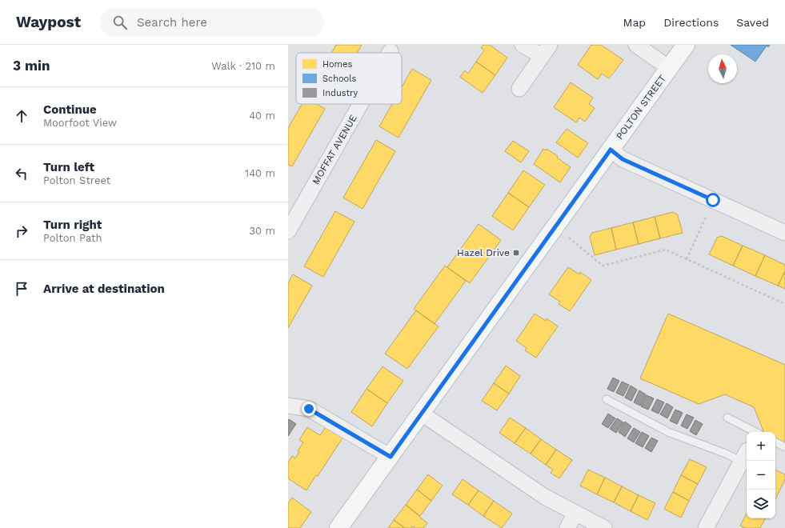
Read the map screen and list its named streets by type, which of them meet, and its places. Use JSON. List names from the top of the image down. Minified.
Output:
{"streets":{"main road":["POLTON STREET"],"street":["MOFFAT AVENUE"]},"places":{"transit":["Hazel Drive"]},"legend":["Homes","Schools","Industry"],"north":"top","page":{"header":"Waypost","search":"Search here","nav":["Map","Directions","Saved"],"heading":["3 min","Walk · 210 m"],"list":[["Continue","Moorfoot View","40 m"],["Turn left","Polton Street","140 m"],["Turn right","Polton Path","30 m"],"Arrive at destination"],"map_buttons":["+","−"]}}
